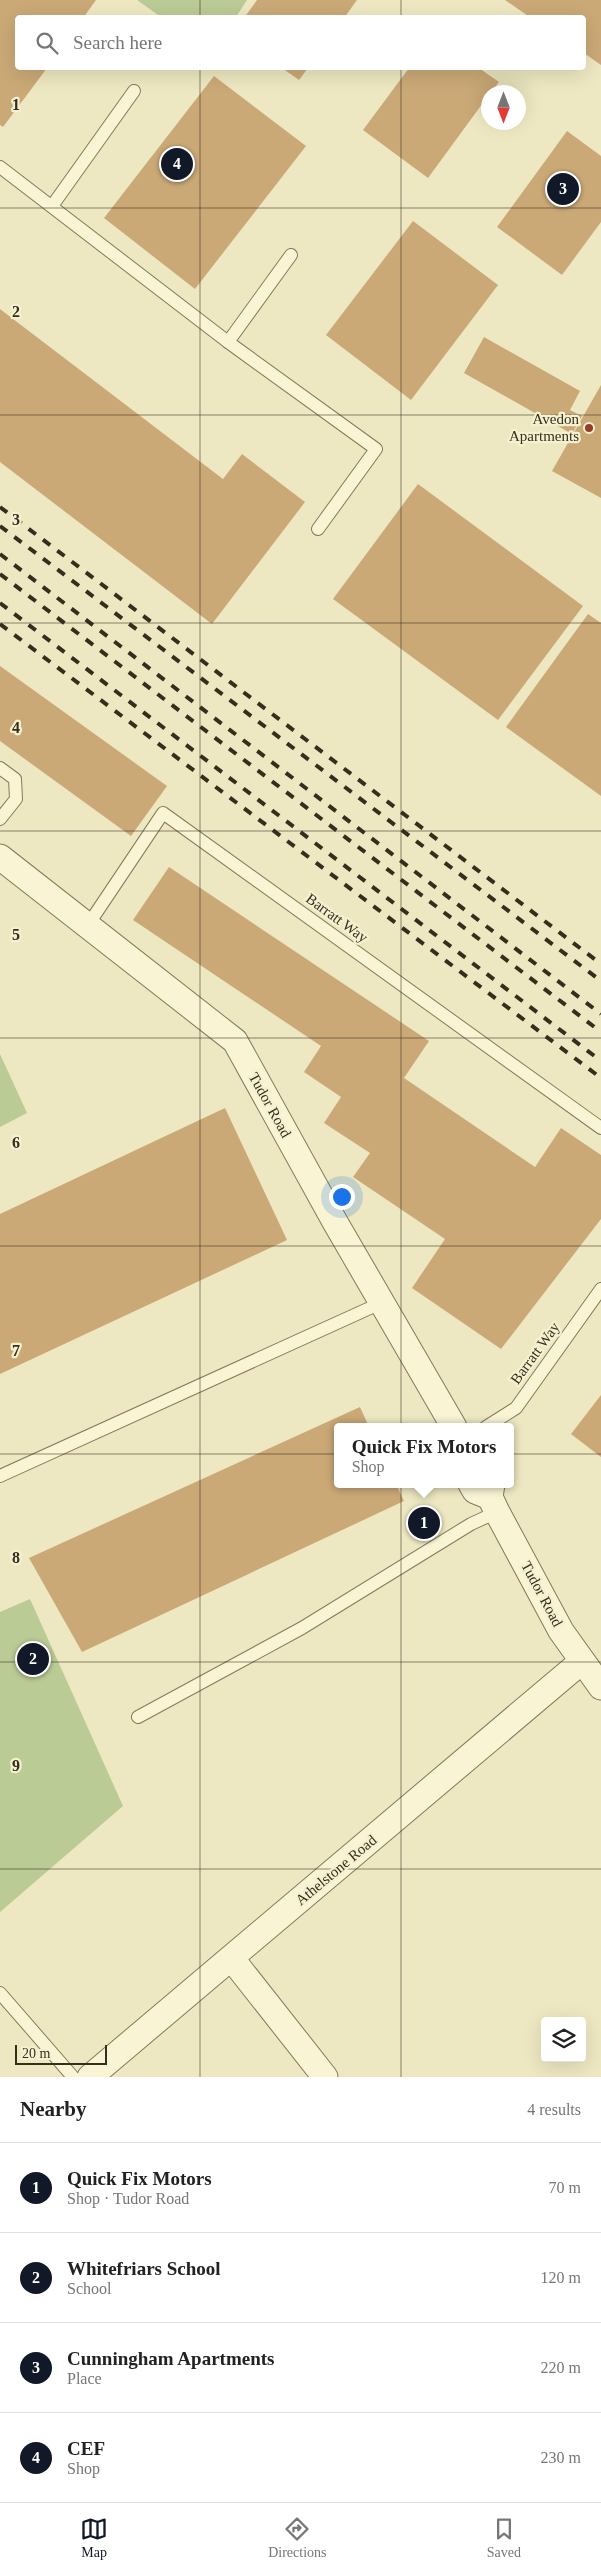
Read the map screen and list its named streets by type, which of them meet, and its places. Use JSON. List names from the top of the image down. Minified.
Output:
{"streets":{"street":["Tudor Road","Athelstone Road"],"lane":["Barratt Way"]},"crossings":[["Barratt Way","Tudor Road"],["Tudor Road","Athelstone Road"]],"places":["Avedon Apartments"],"scale_bar":"20 m","north":"bottom","page":{"search":"Search here","pins":["4","3","1","2"],"popup":["Quick Fix Motors","Shop"],"scale":"20 m","heading":["Nearby","4 results"],"list":[{"mark":"1","name":"Quick Fix Motors","note":"Shop · Tudor Road","value":"70 m"},{"mark":"2","name":"Whitefriars School","note":"School","value":"120 m"},{"mark":"3","name":"Cunningham Apartments","note":"Place","value":"220 m"},{"mark":"4","name":"CEF","note":"Shop","value":"230 m"}],"nav":["Map","Directions","Saved"]},"grid":{"rows":["1","2","3","4","5","6","7","8","9"]}}
